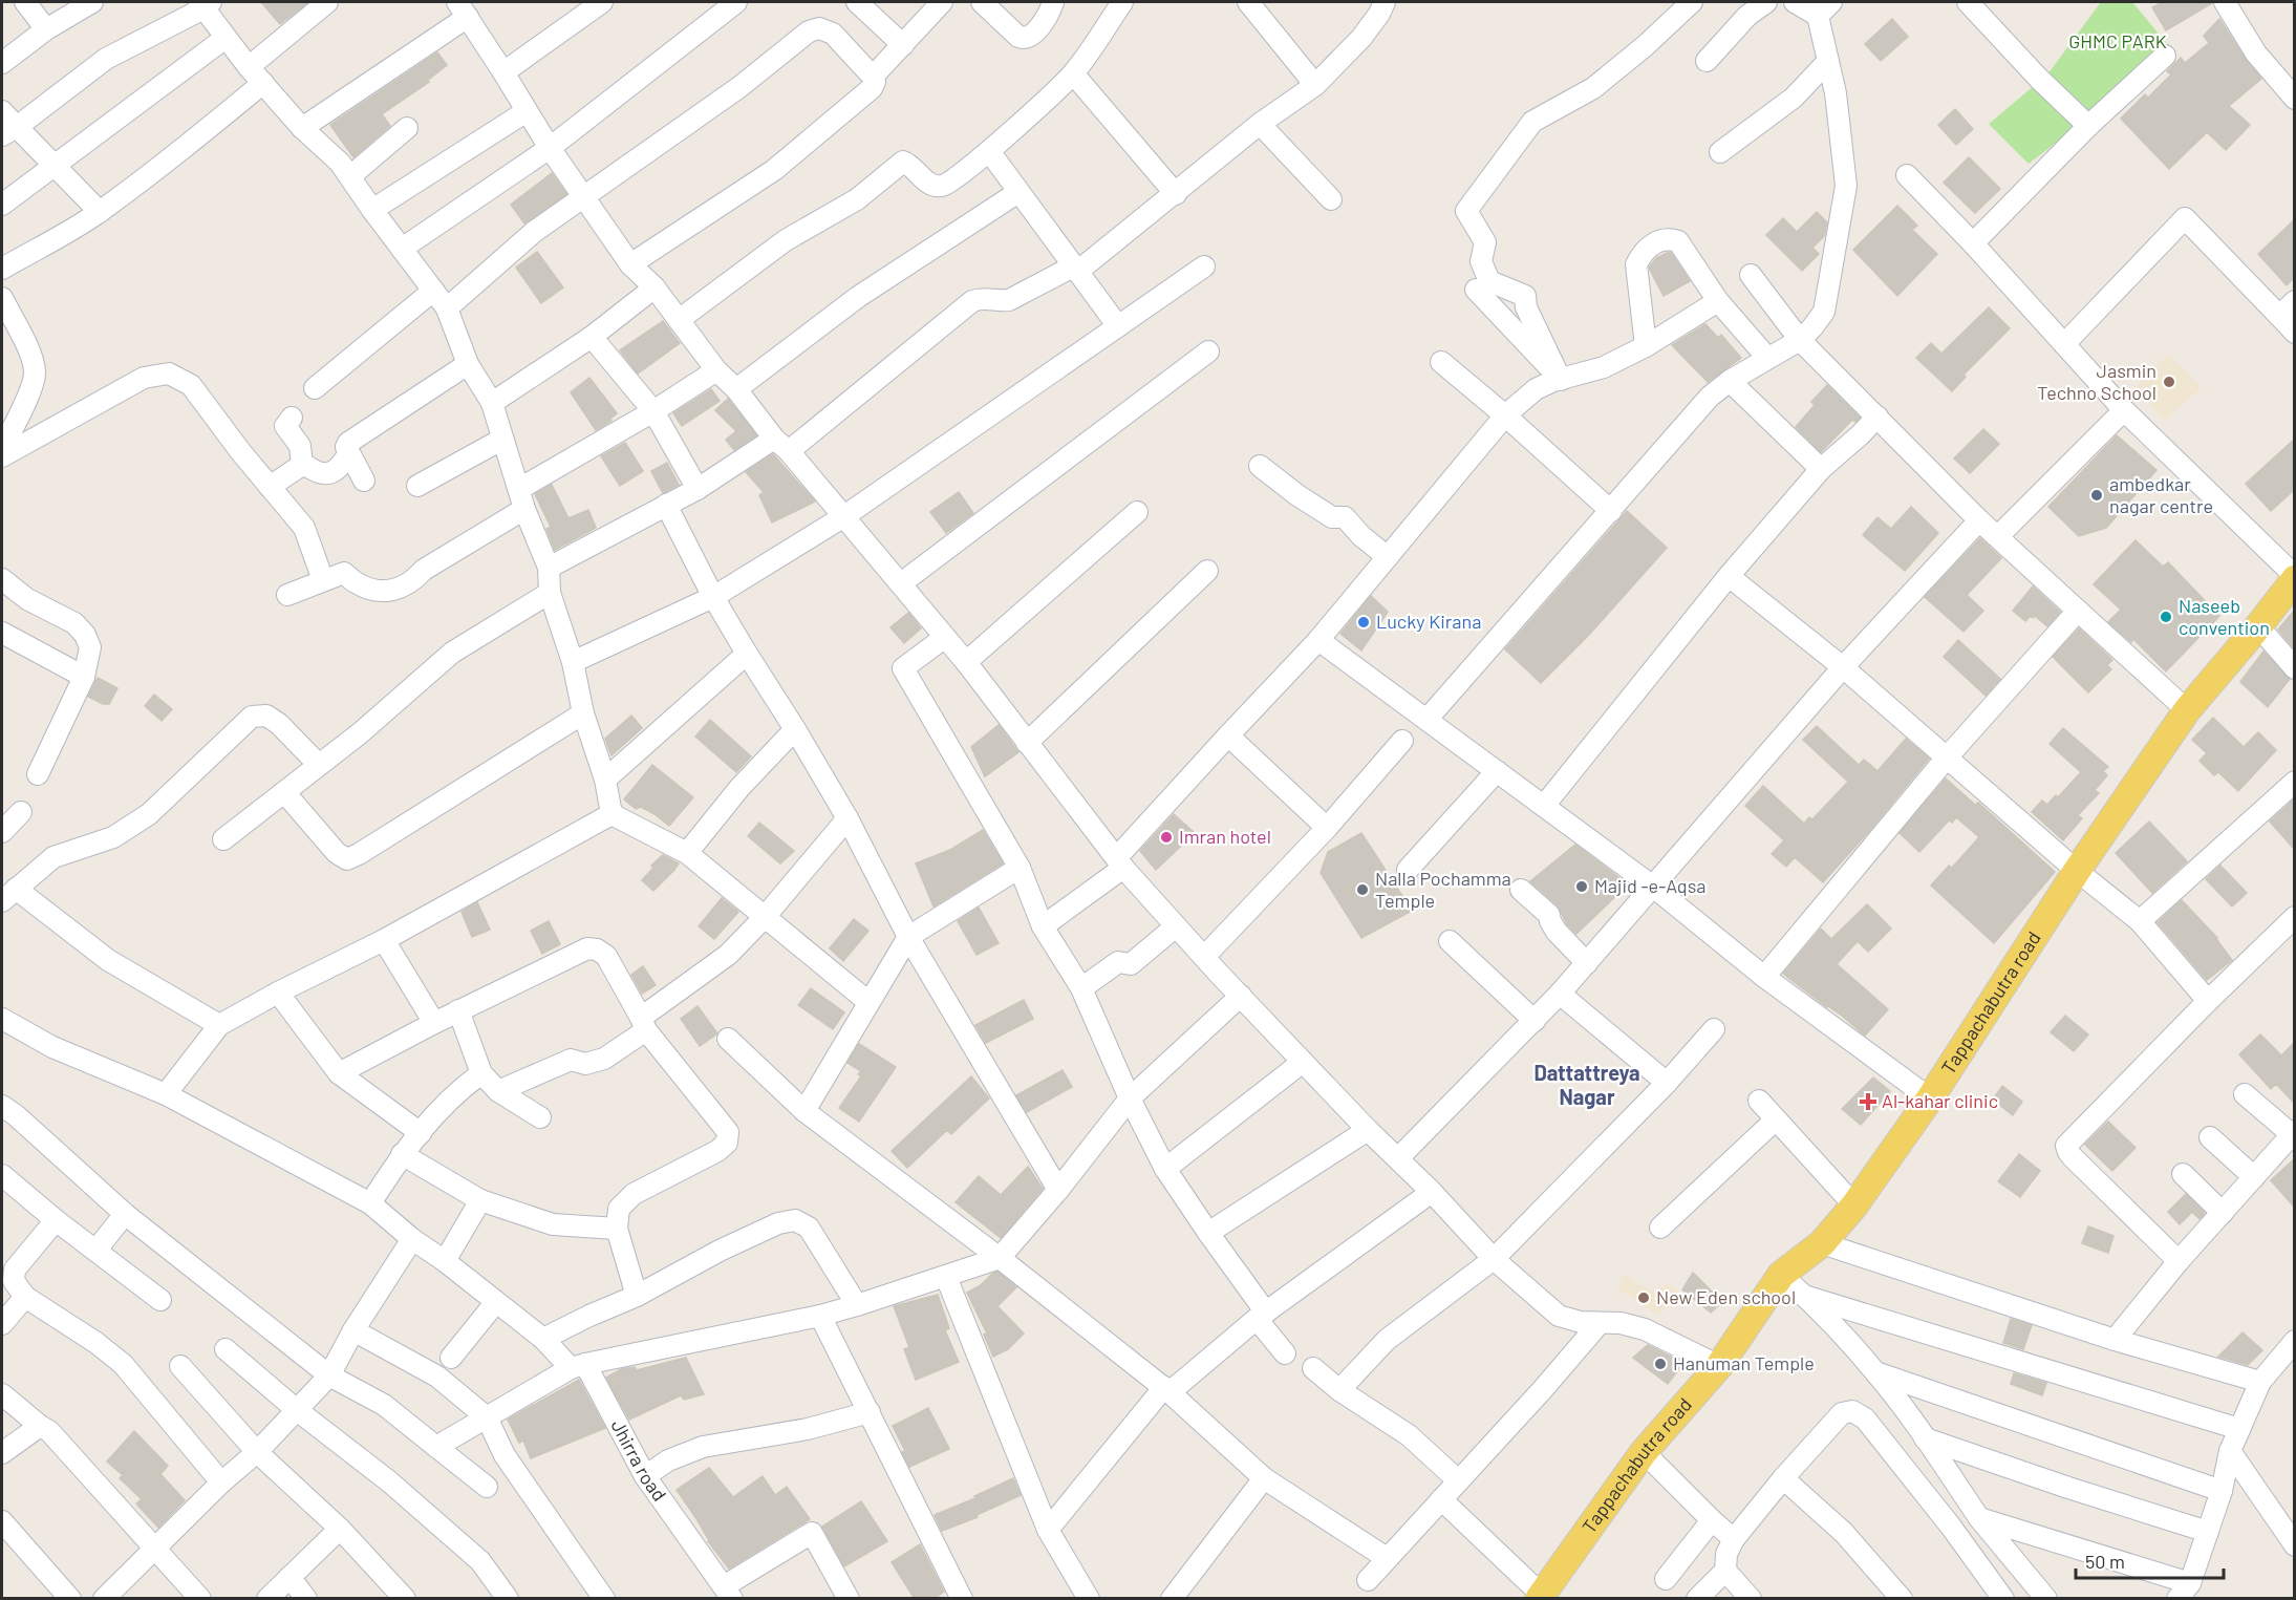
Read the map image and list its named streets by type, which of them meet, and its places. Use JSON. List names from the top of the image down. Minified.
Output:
{"streets":{"main road":["Tappachabutra road"],"street":["Jhirra road"]},"districts":["Dattattreya Nagar"],"parks":["GHMC PARK"],"places":{"other":["Jasmin Techno School","ambedkar nagar centre","Naseeb convention","Lucky Kirana","Imran hotel","Majid -e-Aqsa","Nalla Pochamma Temple","New Eden school","Hanuman Temple"],"health":["Al-kahar clinic"]},"scale_bar":"50 m"}
